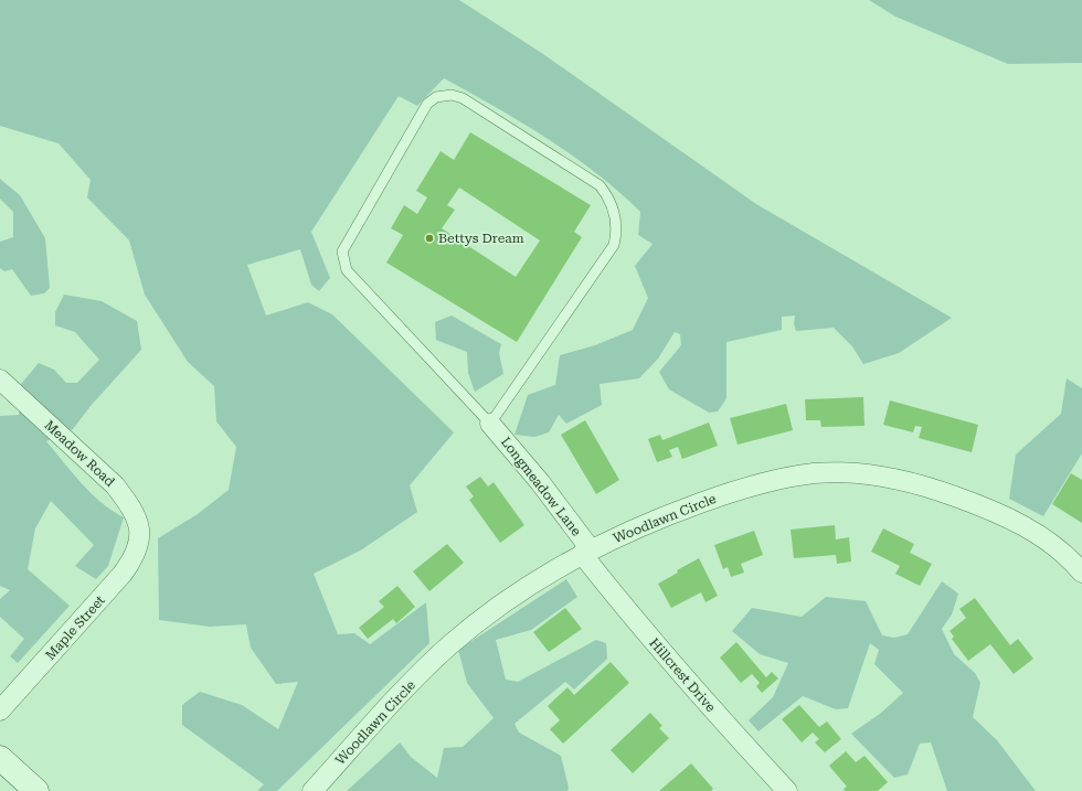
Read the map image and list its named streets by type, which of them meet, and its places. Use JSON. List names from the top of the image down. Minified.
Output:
{"streets":{"street":["Meadow Road","Longmeadow Lane","Woodlawn Circle","Maple Street","Hillcrest Drive"]},"crossings":[["Meadow Road","Maple Street"],["Longmeadow Lane","Woodlawn Circle"],["Longmeadow Lane","Hillcrest Drive"],["Woodlawn Circle","Hillcrest Drive"]],"places":["Bettys Dream"]}
